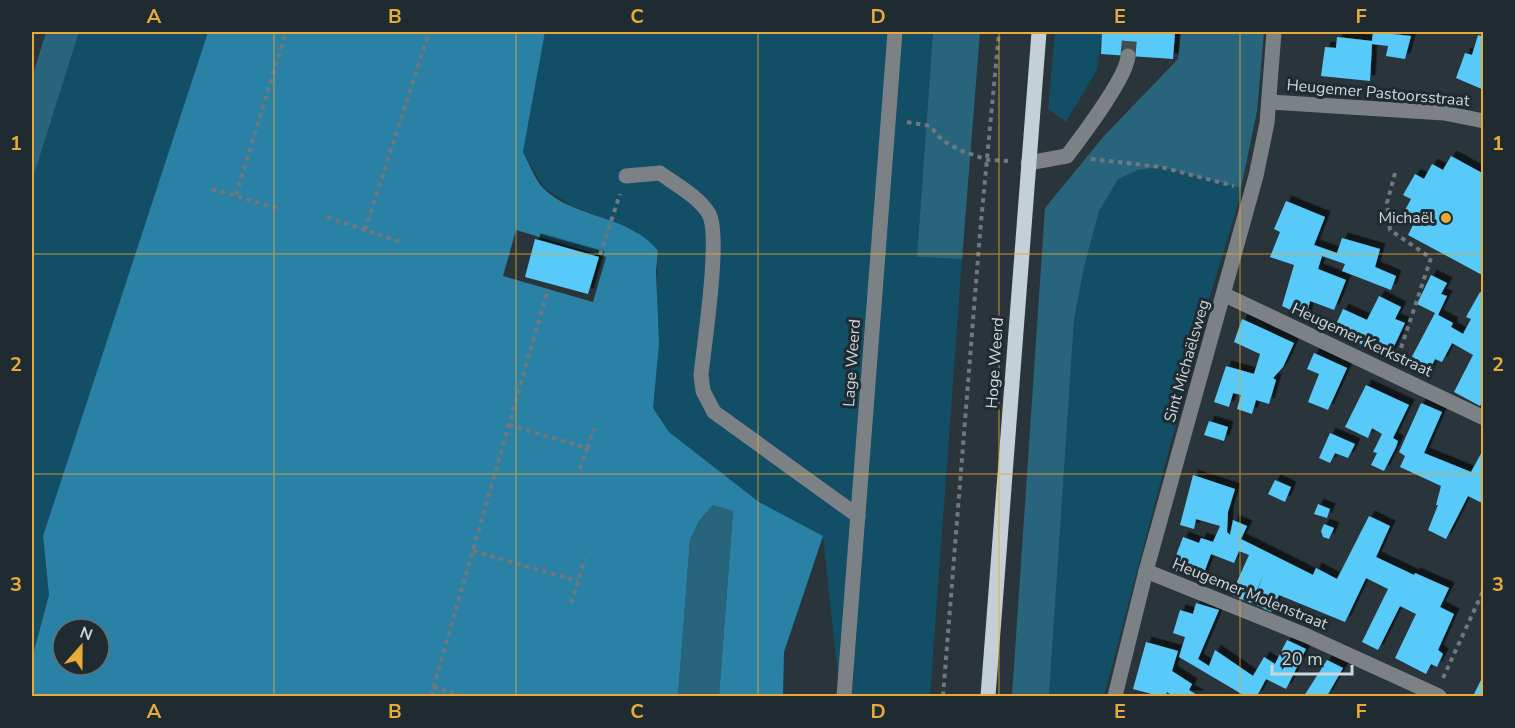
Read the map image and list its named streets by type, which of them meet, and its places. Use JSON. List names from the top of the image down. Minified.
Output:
{"streets":{"main road":["Hoge Weerd"],"street":["Heugemer Pastoorsstraat","Heugemer Kerkstraat","Sint Michaëlsweg","Lage Weerd","Heugemer Molenstraat"]},"crossings":[["Heugemer Pastoorsstraat","Sint Michaëlsweg"],["Heugemer Kerkstraat","Sint Michaëlsweg"],["Sint Michaëlsweg","Heugemer Molenstraat"]],"places":["Michaël"],"scale_bar":"20 m","north":"top","grid":{"columns":["A","B","C","D","E","F"],"rows":["1","2","3"]}}
